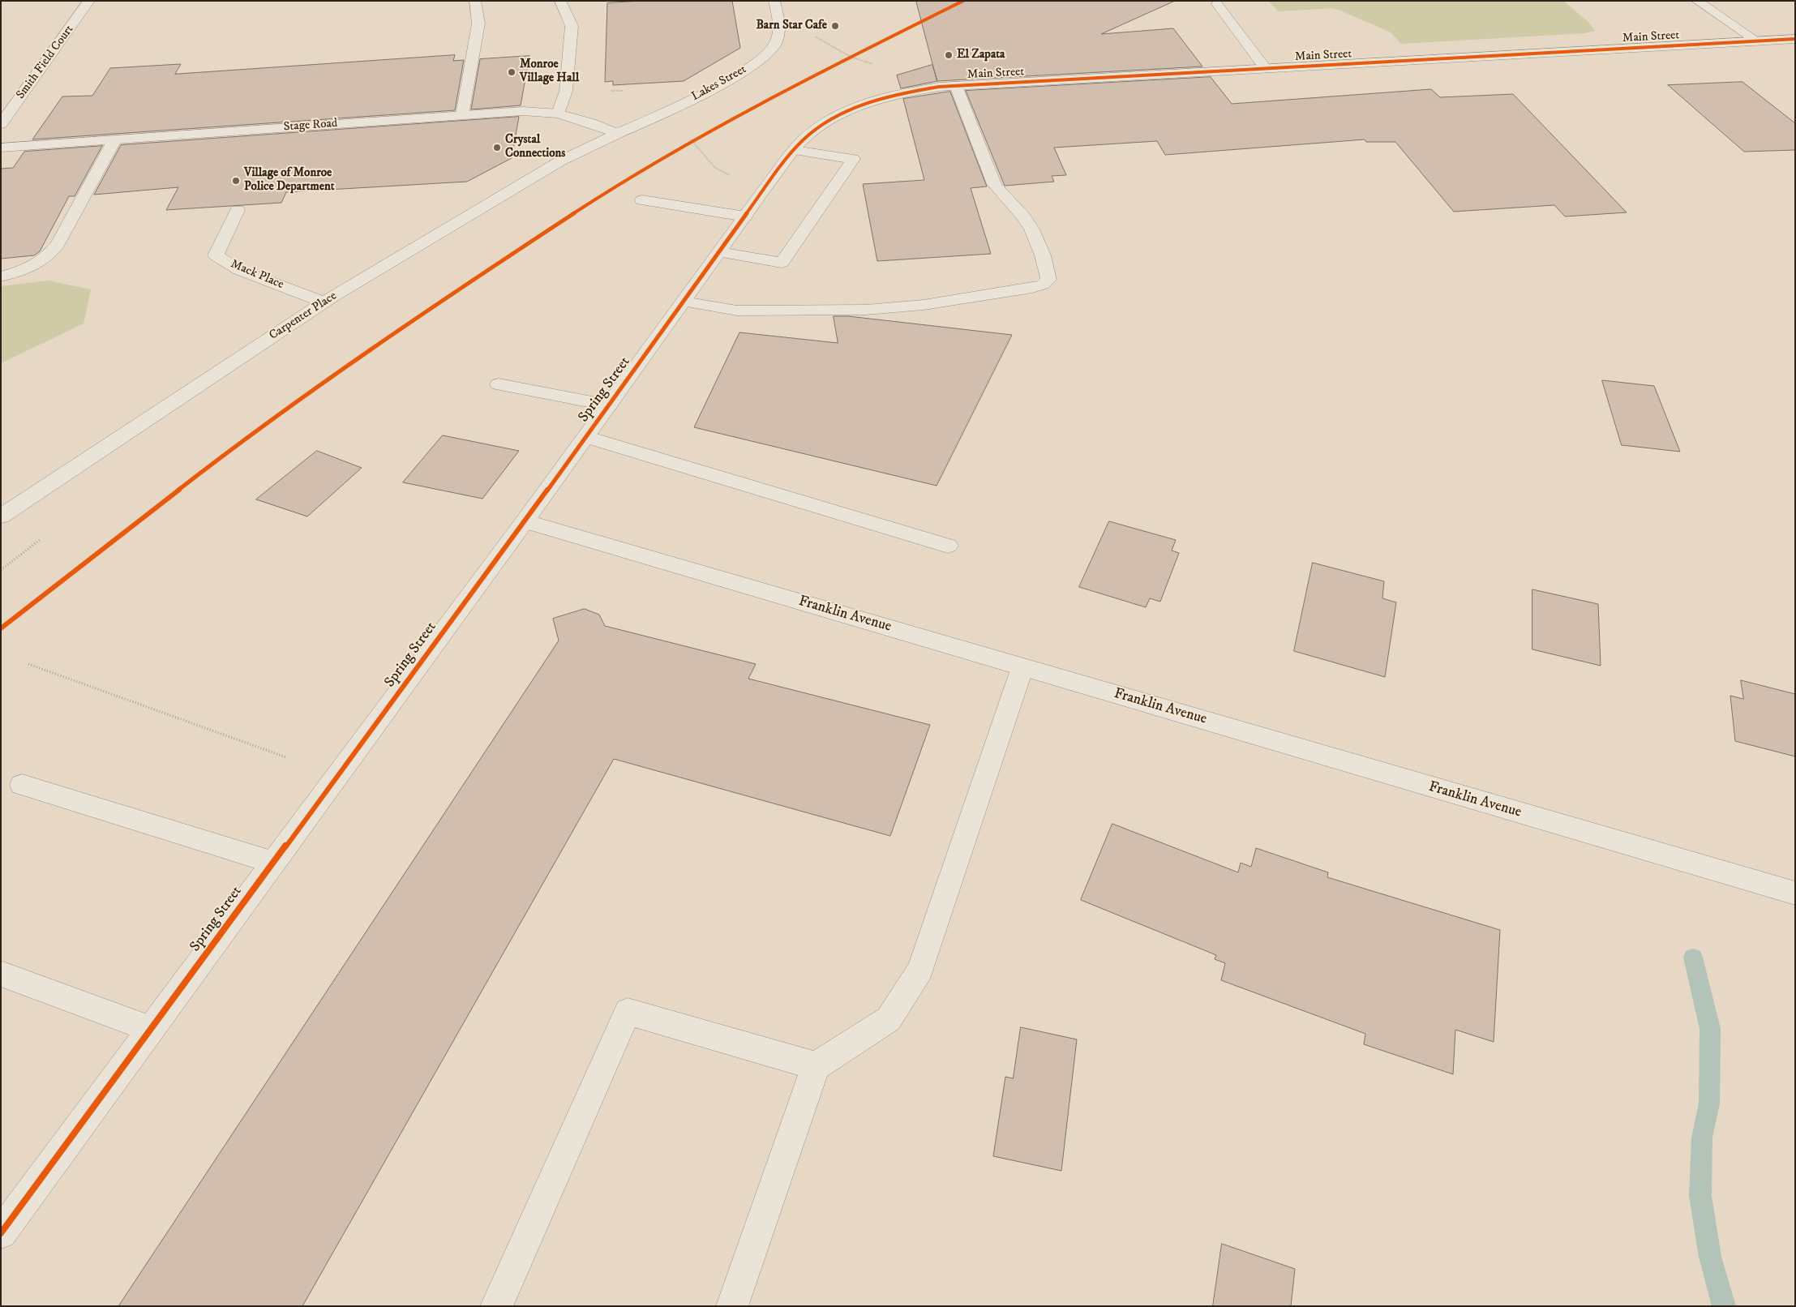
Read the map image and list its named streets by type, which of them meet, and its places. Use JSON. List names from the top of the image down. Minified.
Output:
{"streets":{"street":["Main Street","Smith Field Court","Lakes Street","Stage Road","Mack Place","Carpenter Place","Spring Street","Franklin Avenue"]},"crossings":[["Main Street","Spring Street"],["Lakes Street","Stage Road"],["Lakes Street","Carpenter Place"],["Stage Road","Carpenter Place"],["Mack Place","Carpenter Place"],["Spring Street","Franklin Avenue"]],"places":["Barn Star Cafe","El Zapata","Monroe Village Hall","Crystal Connections","Village of Monroe Police Department"]}
